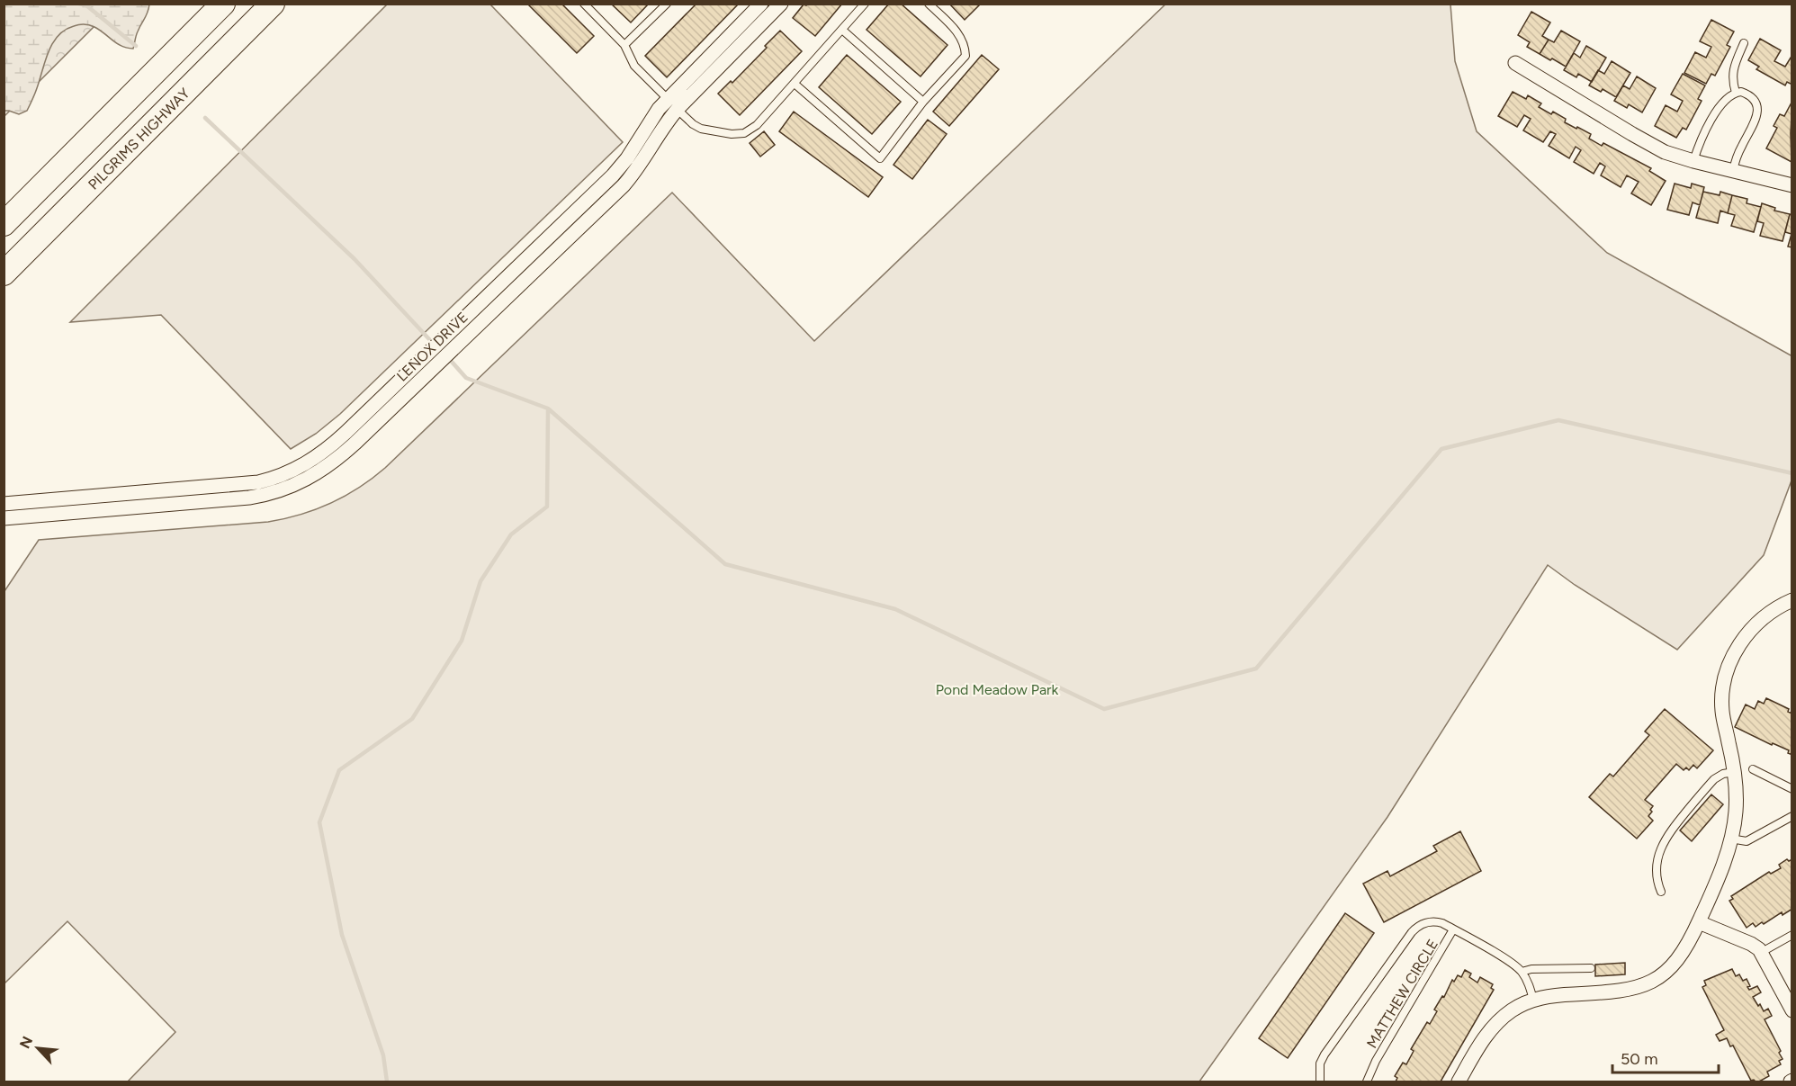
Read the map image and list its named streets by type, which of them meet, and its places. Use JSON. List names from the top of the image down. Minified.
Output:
{"streets":{"highway":["PILGRIMS HIGHWAY"],"street":["LENOX DRIVE"],"lane":["MATTHEW CIRCLE"]},"parks":["Pond Meadow Park"],"scale_bar":"50 m","north":"top left"}
